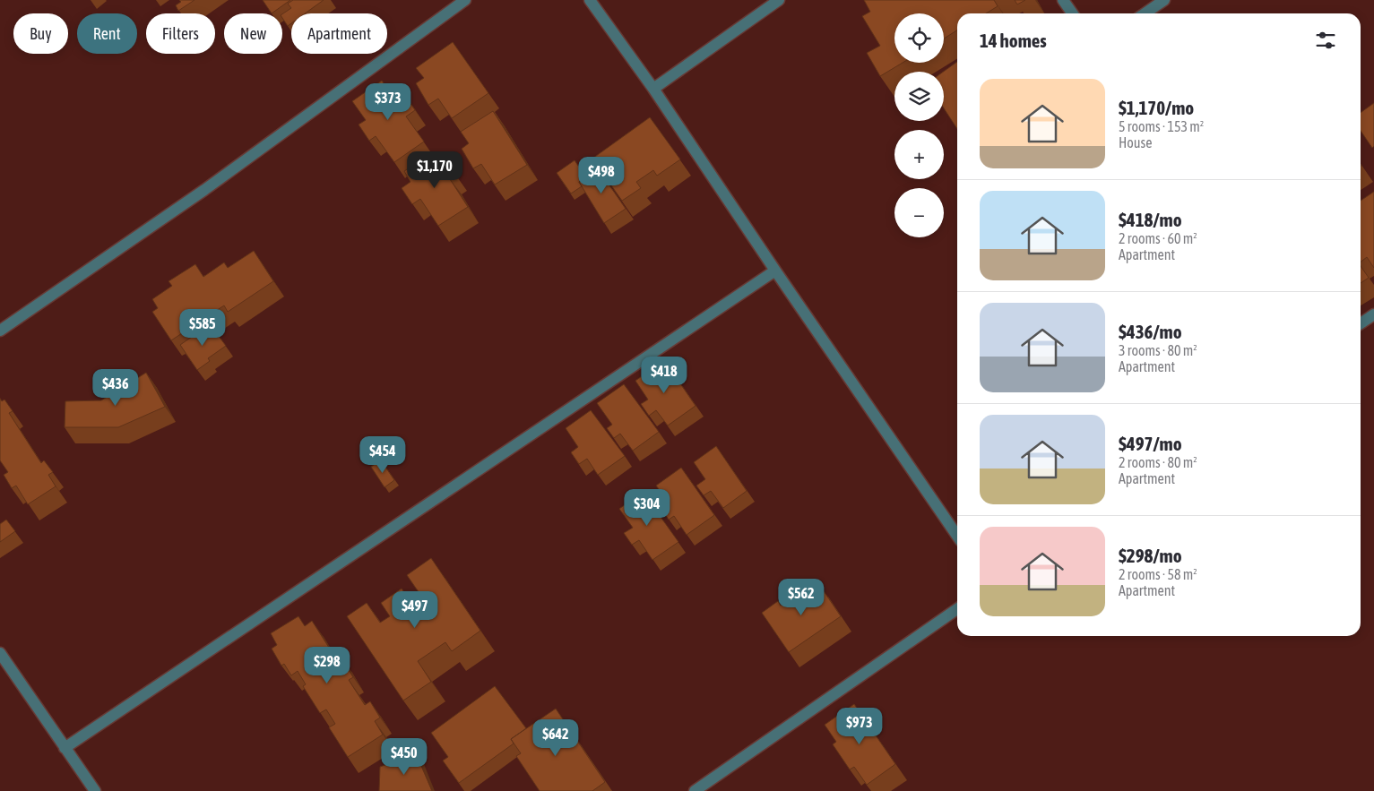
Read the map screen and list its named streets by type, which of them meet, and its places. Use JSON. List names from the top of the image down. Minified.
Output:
{"page":{"map_buttons":["+","−"],"chip":["Buy","Rent","Filters","New","Apartment"],"heading":"14 homes","list":[{"name":"$1,170/mo","note":"5 rooms · 153 m² · House"},{"name":"$418/mo","note":"2 rooms · 60 m² · Apartment"},{"name":"$436/mo","note":"3 rooms · 80 m² · Apartment"},{"name":"$497/mo","note":"2 rooms · 80 m² · Apartment"},{"name":"$298/mo","note":"2 rooms · 58 m² · Apartment"}],"price":["$373","$1,170","$498","$585","$418","$436","$454","$304","$562","$497","$298","$973","$642","$450"]}}
